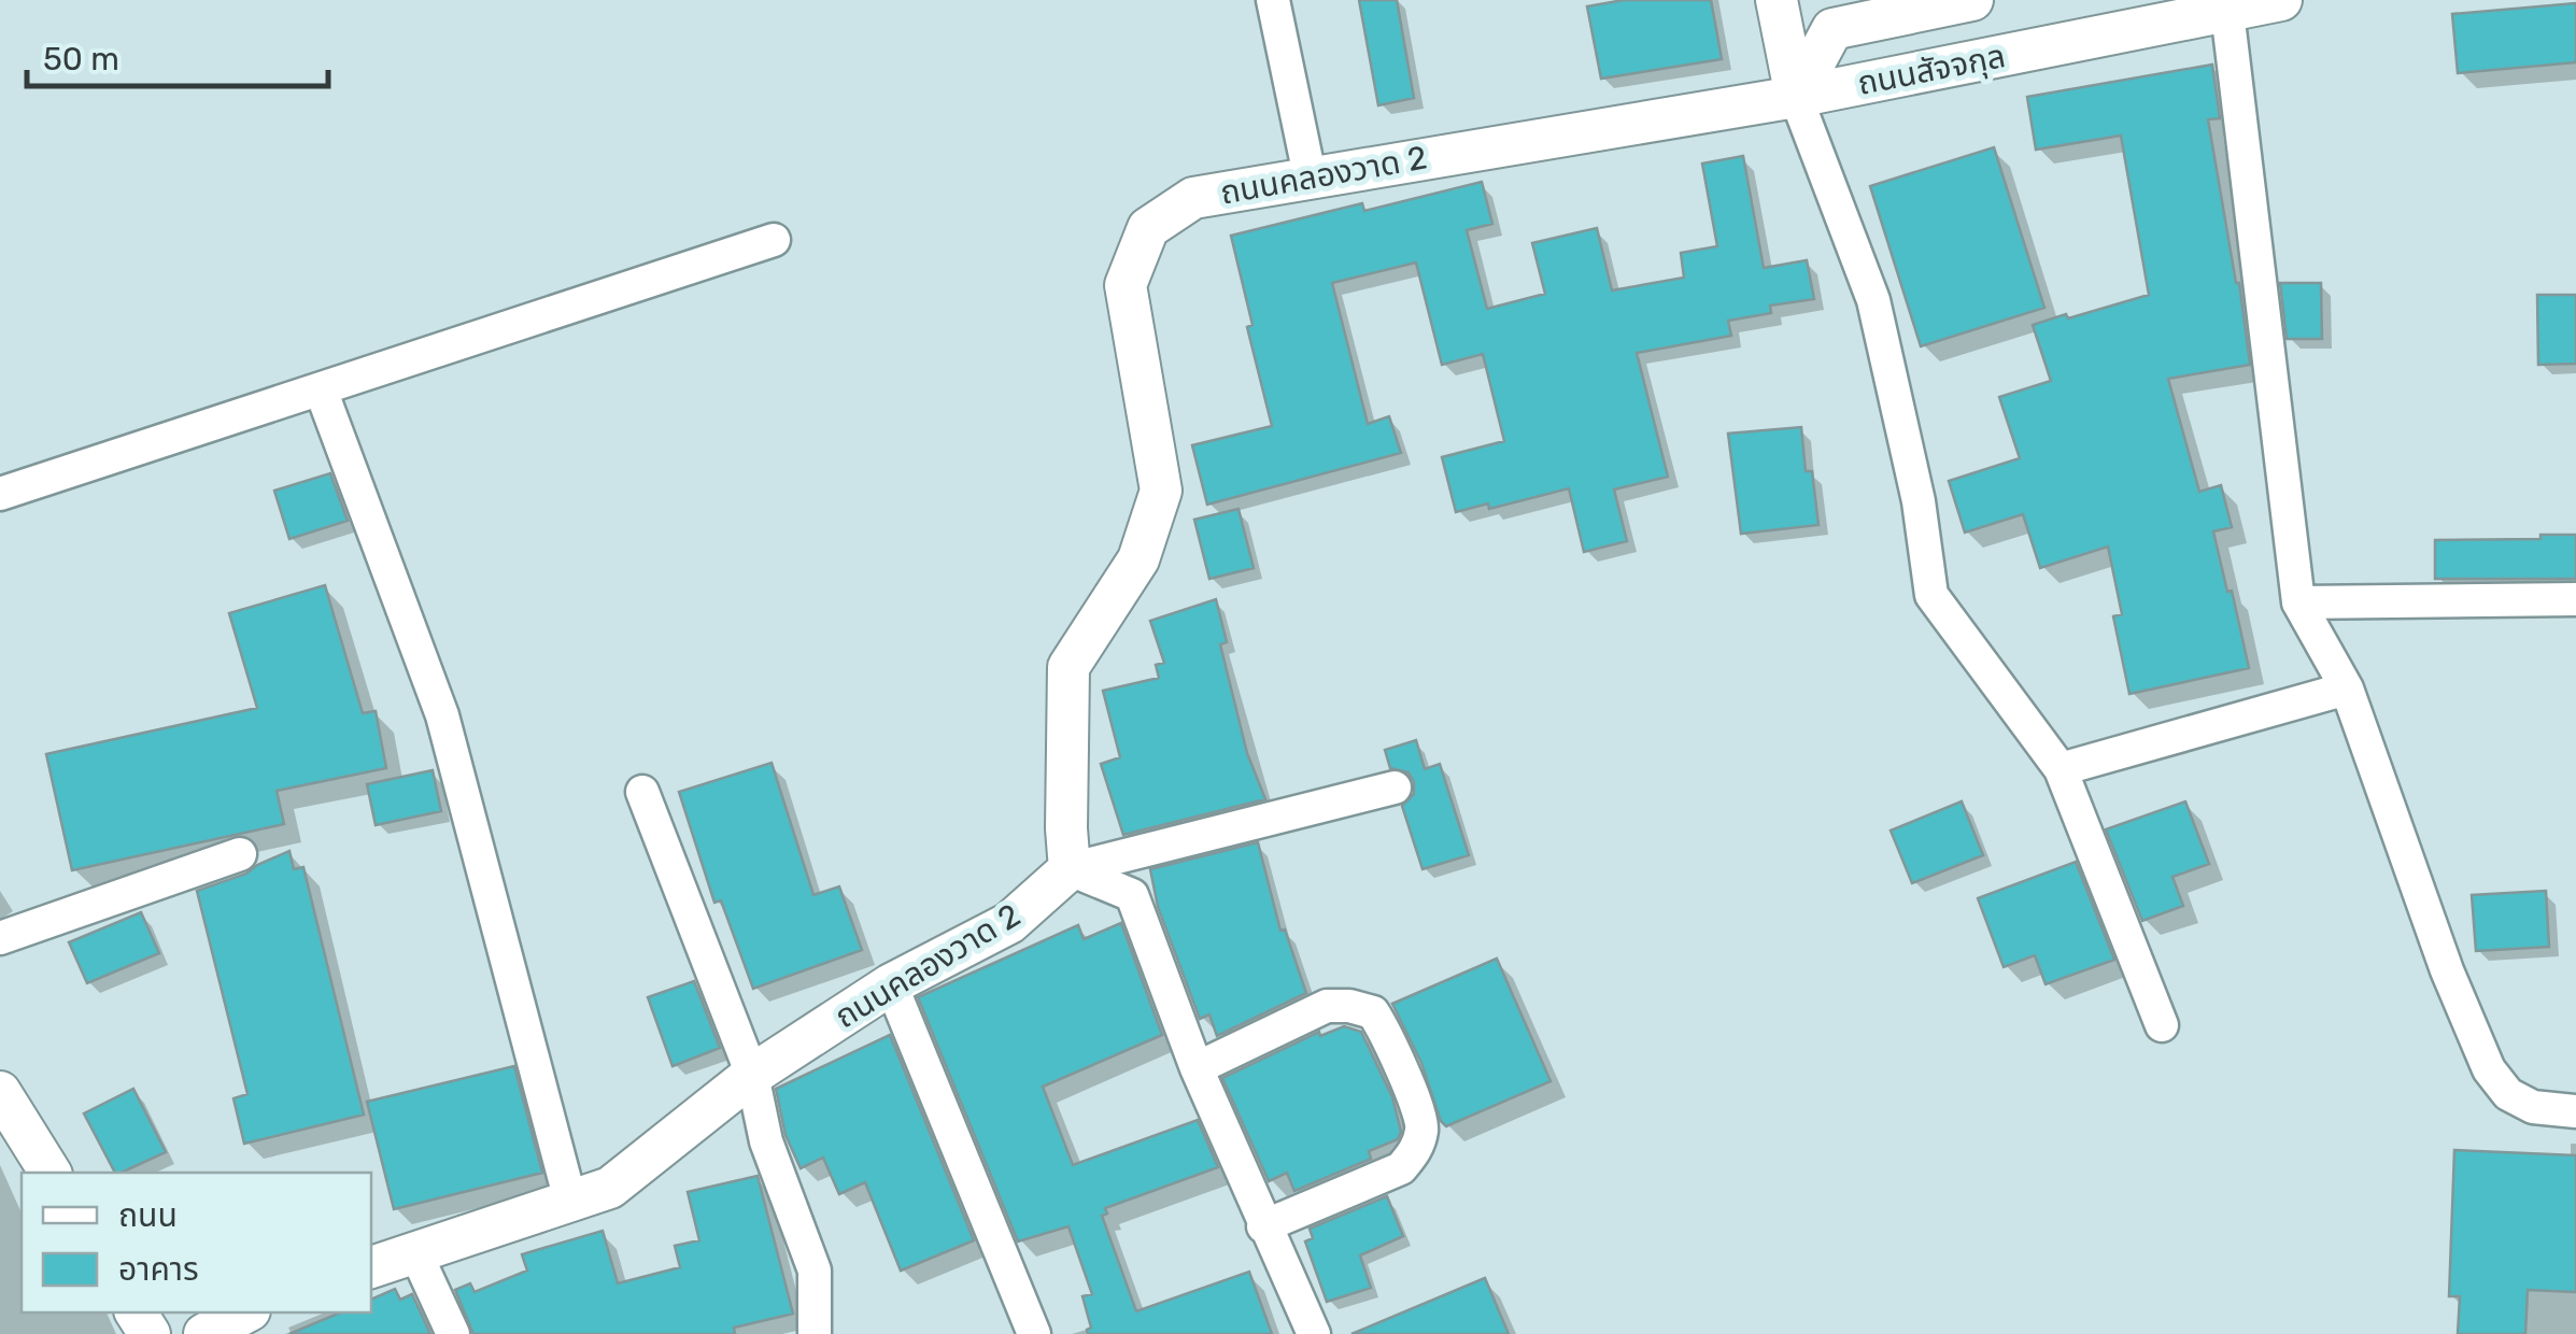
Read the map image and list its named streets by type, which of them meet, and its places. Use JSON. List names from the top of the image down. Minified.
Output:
{"streets":{"street":["ถนนสัจจกุล","ถนนคลองวาด 2"]},"crossings":[["ถนนสัจจกุล","ถนนคลองวาด 2"]],"legend":["ถนน","อาคาร"],"scale_bar":"50 m"}
